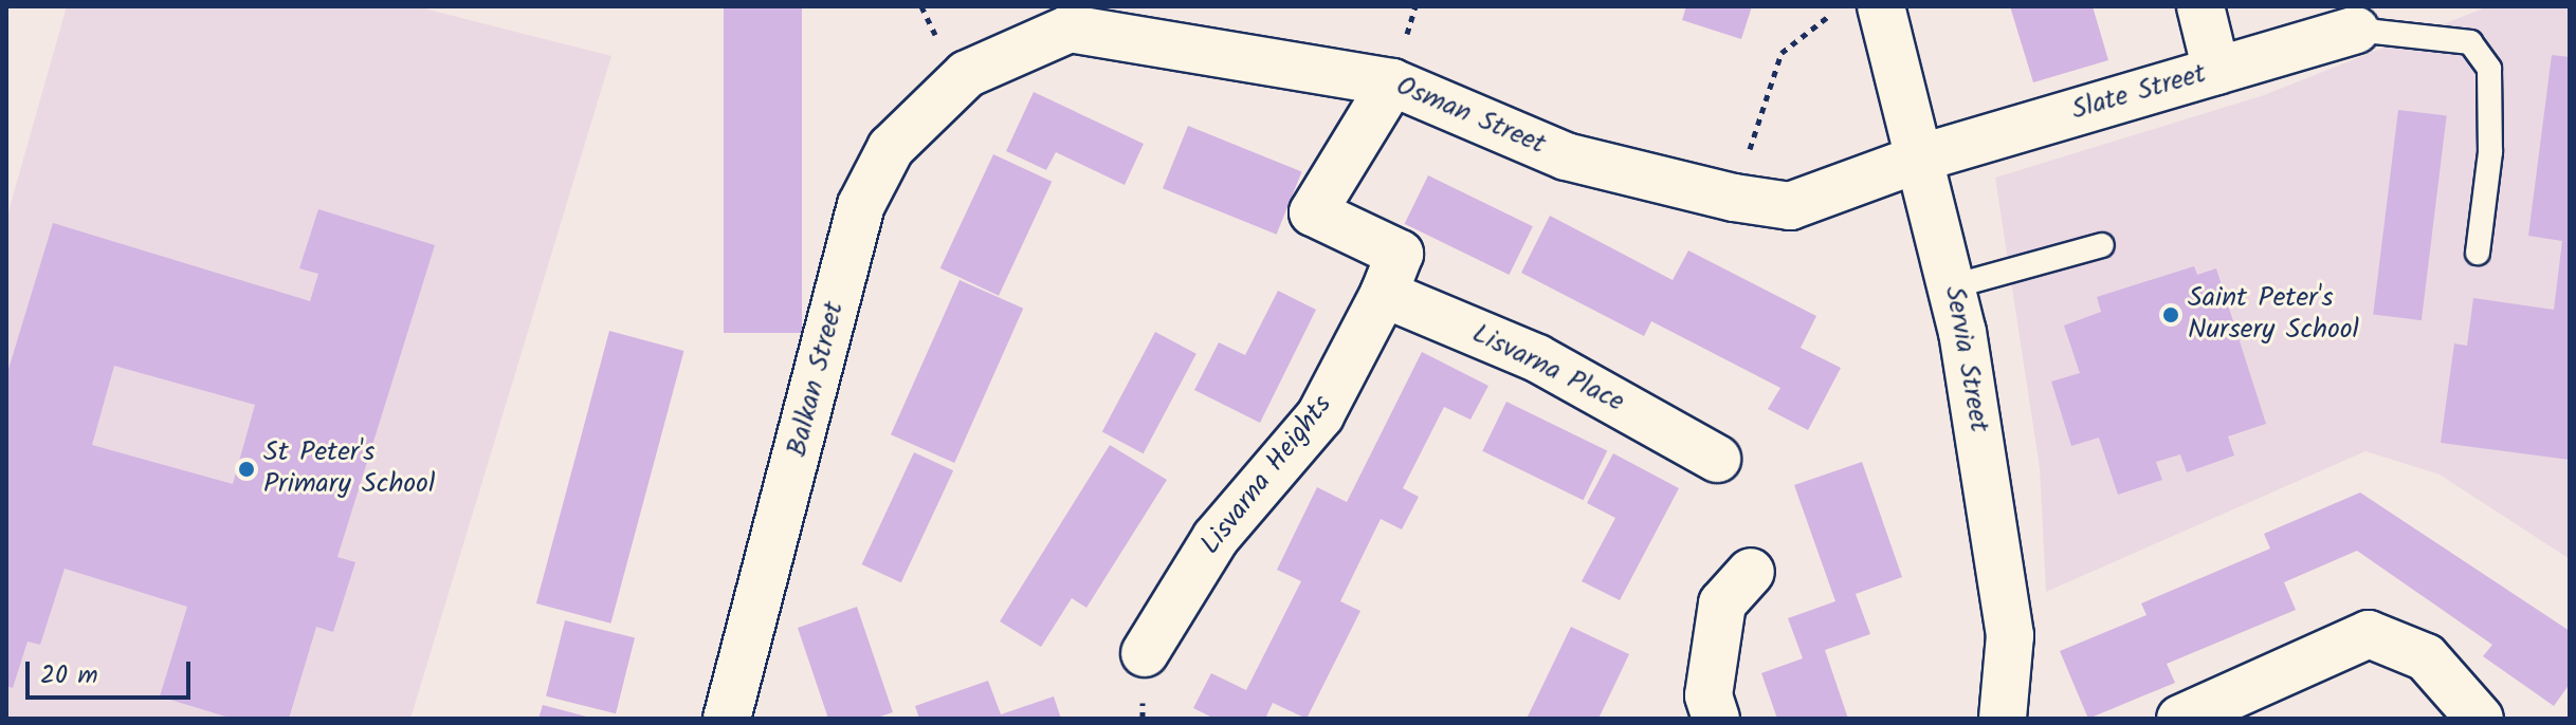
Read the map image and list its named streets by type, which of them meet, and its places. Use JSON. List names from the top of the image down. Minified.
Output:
{"streets":{"street":["Slate Street","Osman Street","Servia Street","Lisvarna Place","Balkan Street","Lisvarna Heights"]},"crossings":[["Slate Street","Osman Street"],["Slate Street","Servia Street"],["Osman Street","Servia Street"],["Osman Street","Balkan Street"],["Lisvarna Place","Lisvarna Heights"]],"places":["Saint Peter's Nursery School","St Peter's Primary School"],"scale_bar":"20 m"}
